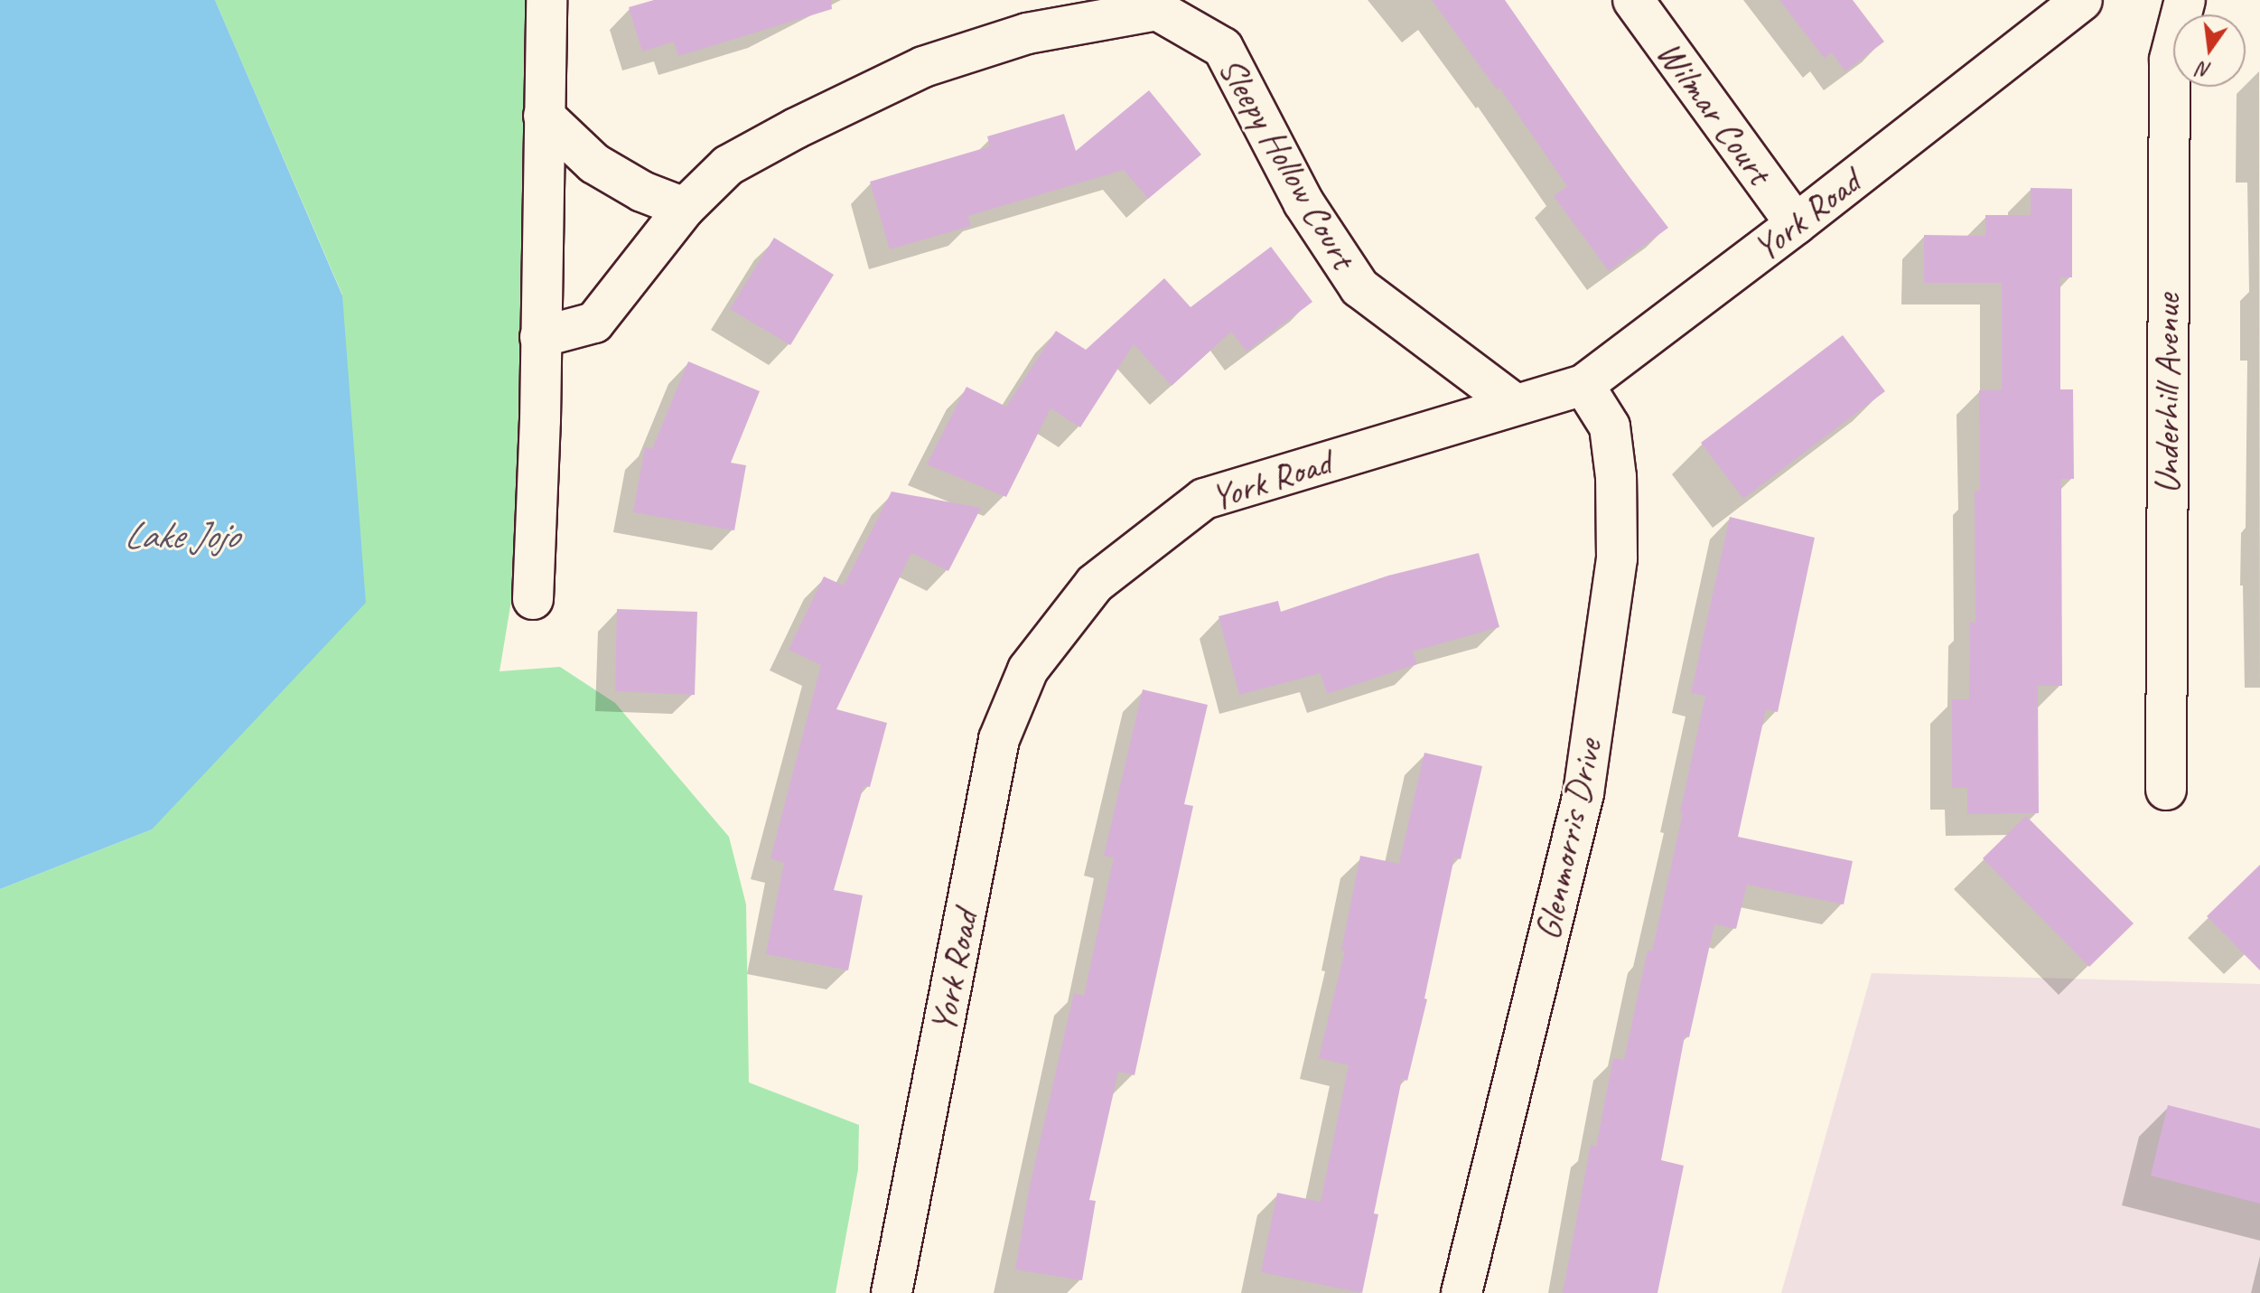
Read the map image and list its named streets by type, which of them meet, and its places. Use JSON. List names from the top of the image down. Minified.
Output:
{"streets":{"street":["Wilmar Court","Sleepy Hollow Court","York Road","Underhill Avenue","Glenmorris Drive"]},"crossings":[["Wilmar Court","York Road"],["Sleepy Hollow Court","York Road"],["York Road","Glenmorris Drive"]],"water":["Lake Jojo"],"north":"bottom"}
